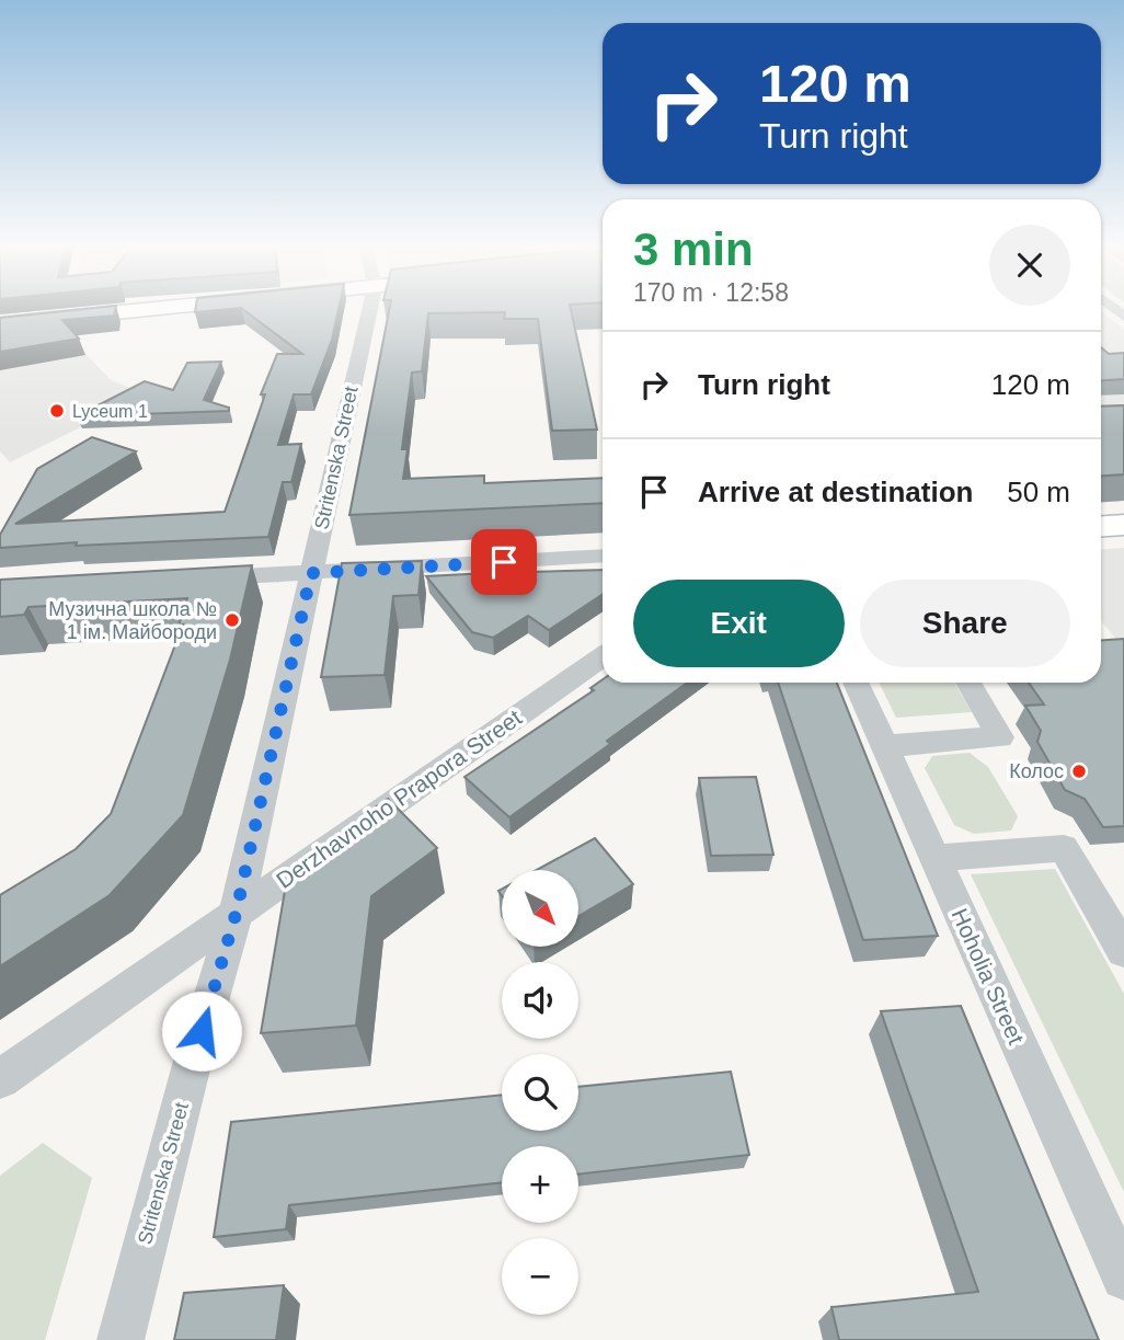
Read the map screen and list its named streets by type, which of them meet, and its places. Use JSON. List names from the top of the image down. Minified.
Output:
{"streets":{"street":["Stritenska Street","Derzhavnoho Prapora Street","Hoholia Street"]},"crossings":[["Stritenska Street","Derzhavnoho Prapora Street"]],"places":["Lyceum 1","Музична школа № 1 ім. Майбороди","Колос"],"north":"bottom right","page":{"turn":["120 m","Turn right"],"heading":["3 min","170 m · 12:58"],"list":[{"name":"Turn right","value":"120 m"},{"name":"Arrive at destination","value":"50 m"}],"buttons":["Exit","Share"],"map_buttons":["+","−"]}}
